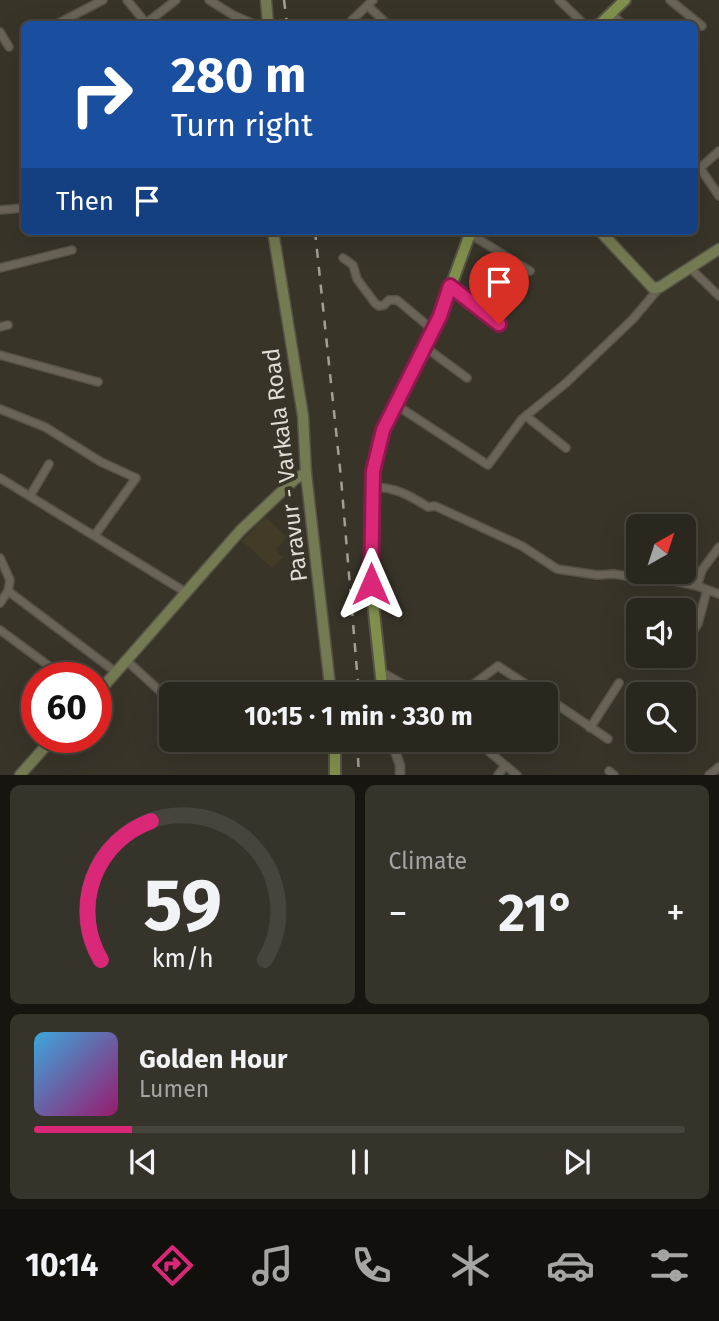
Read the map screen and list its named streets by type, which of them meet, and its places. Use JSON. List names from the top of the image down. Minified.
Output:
{"streets":{"main road":["Paravur - Varkala Road"]},"north":"top right","page":{"turn":["280 m","Turn right"],"then":"Then","limit":"60","trip":"10:15 · 1 min · 330 m","tile":"Climate","heat":["−","21°","+"],"song":["Golden Hour","Lumen"],"tabs":"10:14","gauge":["59","km/h"]}}
